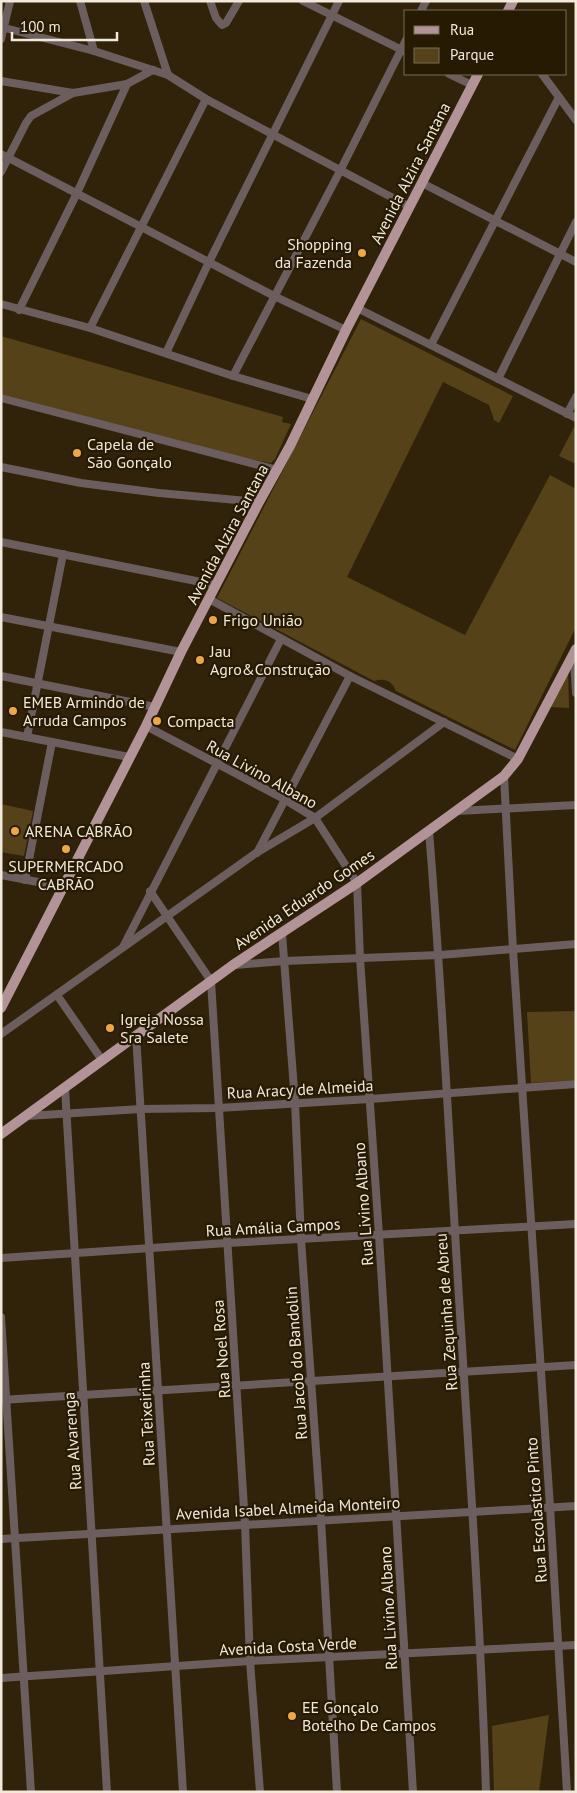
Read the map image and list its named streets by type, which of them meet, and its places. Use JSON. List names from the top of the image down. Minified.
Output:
{"streets":{"main road":["Avenida Alzira Santana","Avenida Eduardo Gomes"],"street":["Rua Livino Albano","Rua Aracy de Almeida","Rua Amália Campos","Rua Zequinha de Abreu","Rua Noel Rosa","Rua Jacob do Bandolin","Rua Teixeirinha","Rua Alvarenga","Avenida Isabel Almeida Monteiro","Rua Escolastico Pinto","Avenida Costa Verde"]},"crossings":[["Avenida Alzira Santana","Rua Livino Albano"],["Rua Livino Albano","Avenida Eduardo Gomes"],["Rua Livino Albano","Rua Aracy de Almeida"],["Rua Livino Albano","Rua Amália Campos"],["Rua Livino Albano","Avenida Isabel Almeida Monteiro"],["Rua Livino Albano","Avenida Costa Verde"],["Avenida Eduardo Gomes","Rua Aracy de Almeida"],["Avenida Eduardo Gomes","Rua Zequinha de Abreu"],["Avenida Eduardo Gomes","Rua Noel Rosa"],["Avenida Eduardo Gomes","Rua Jacob do Bandolin"],["Avenida Eduardo Gomes","Rua Teixeirinha"],["Avenida Eduardo Gomes","Rua Alvarenga"],["Avenida Eduardo Gomes","Rua Escolastico Pinto"],["Rua Aracy de Almeida","Rua Zequinha de Abreu"],["Rua Aracy de Almeida","Rua Noel Rosa"],["Rua Aracy de Almeida","Rua Jacob do Bandolin"],["Rua Aracy de Almeida","Rua Teixeirinha"],["Rua Aracy de Almeida","Rua Alvarenga"],["Rua Aracy de Almeida","Rua Escolastico Pinto"],["Rua Amália Campos","Rua Zequinha de Abreu"],["Rua Amália Campos","Rua Noel Rosa"],["Rua Amália Campos","Rua Jacob do Bandolin"],["Rua Amália Campos","Rua Teixeirinha"],["Rua Amália Campos","Rua Alvarenga"],["Rua Amália Campos","Rua Escolastico Pinto"],["Rua Zequinha de Abreu","Avenida Isabel Almeida Monteiro"],["Rua Zequinha de Abreu","Avenida Costa Verde"],["Rua Noel Rosa","Avenida Isabel Almeida Monteiro"],["Rua Noel Rosa","Avenida Costa Verde"],["Rua Jacob do Bandolin","Avenida Isabel Almeida Monteiro"],["Rua Jacob do Bandolin","Avenida Costa Verde"],["Rua Teixeirinha","Avenida Isabel Almeida Monteiro"],["Rua Teixeirinha","Avenida Costa Verde"],["Rua Alvarenga","Avenida Isabel Almeida Monteiro"],["Rua Alvarenga","Avenida Costa Verde"],["Avenida Isabel Almeida Monteiro","Rua Escolastico Pinto"],["Rua Escolastico Pinto","Avenida Costa Verde"]],"places":["Shopping da Fazenda","Capela de São Gonçalo","Frigo União","Jau Agro&Construção","EMEB Armindo de Arruda Campos","Compacta","ARENA CABRÃO","SUPERMERCADO CABRÃO","Igreja Nossa Sra Salete","EE Gonçalo Botelho De Campos"],"legend":["Rua","Parque"],"scale_bar":"100 m"}
